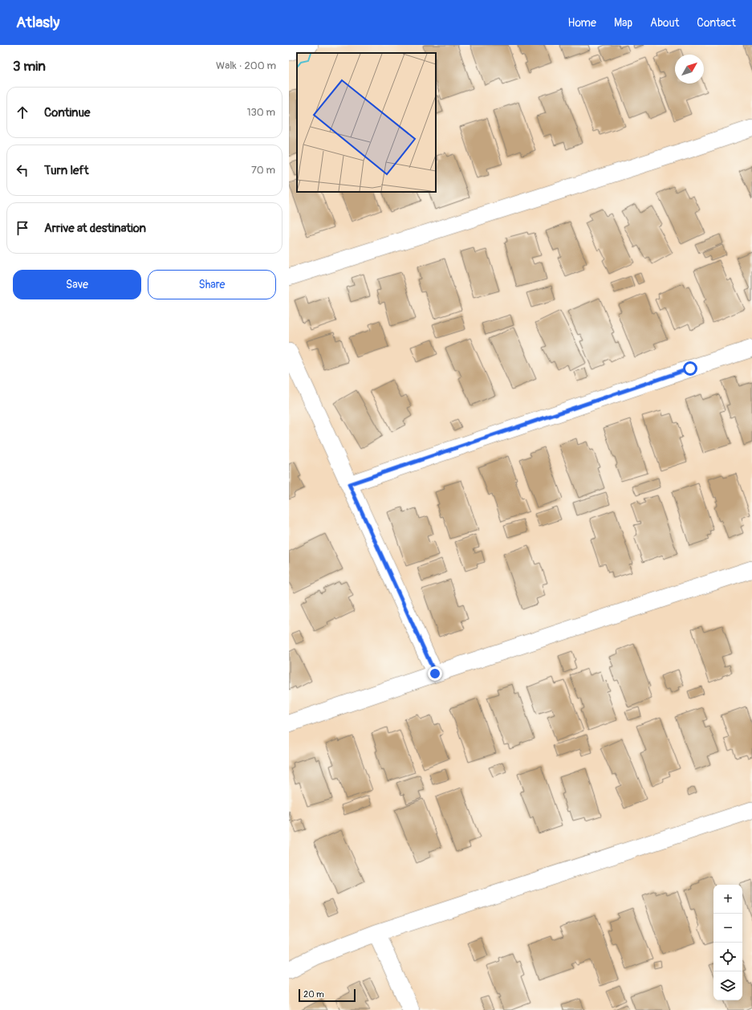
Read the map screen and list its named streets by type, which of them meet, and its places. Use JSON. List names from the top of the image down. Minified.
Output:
{"scale_bar":"20 m","north":"top right","page":{"header":"Atlasly","nav":["Home","Map","About","Contact"],"heading":["3 min","Walk · 200 m"],"list":[["Continue","130 m"],["Turn left","70 m"],"Arrive at destination"],"buttons":["Save","Share"],"map_buttons":["+","−"],"scale":"20 m"}}
